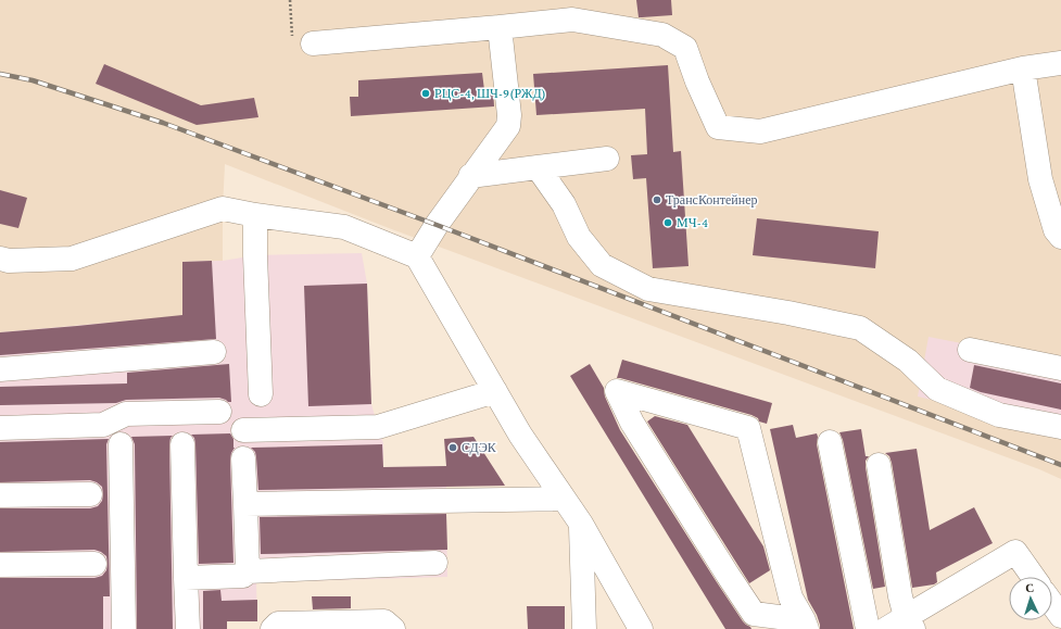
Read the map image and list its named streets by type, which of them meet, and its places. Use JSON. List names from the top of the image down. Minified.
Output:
{"places":["РЦС-4, ШЧ-9(РЖД)","ТрансКонтейнер","МЧ-4","СДЭК"],"north":"top"}
